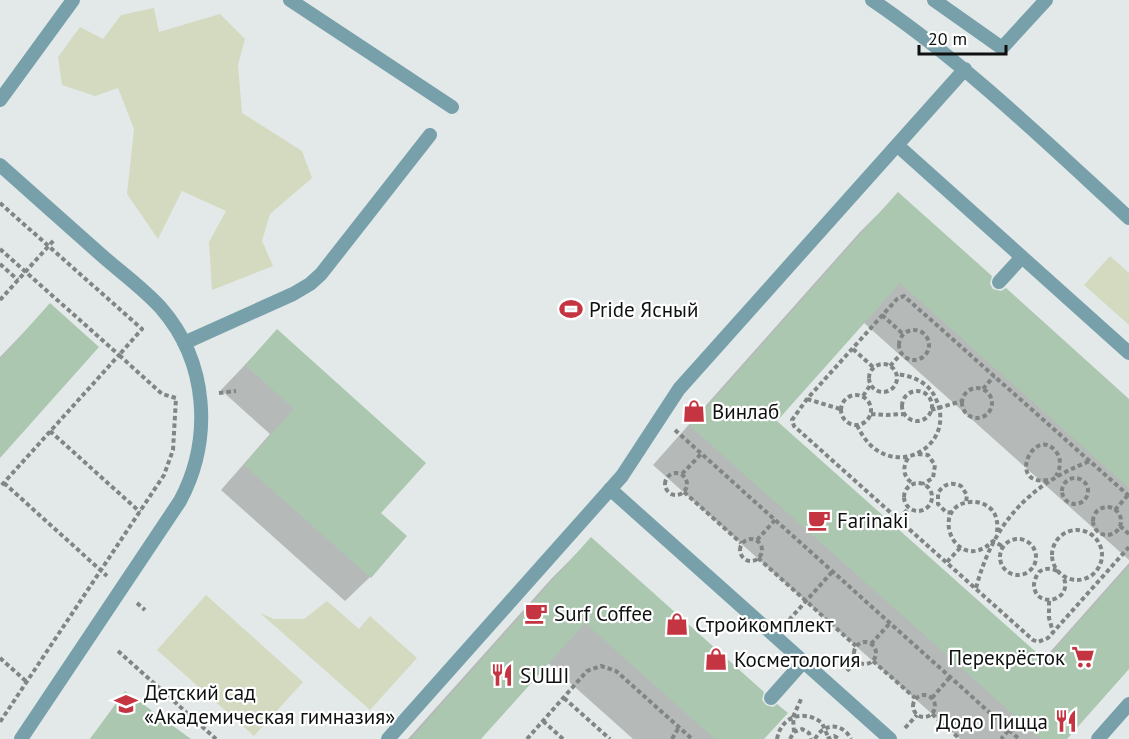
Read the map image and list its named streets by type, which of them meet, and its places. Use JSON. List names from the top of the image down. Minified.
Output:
{"places":{"sports":["Pride Ясный"],"shop":["Винлаб","Стройкомплект","Косметология"],"cafe":["Farinaki","Surf Coffee"],"supermarket":["Перекрёсток"],"restaurant":["SUШI","Додо Пицца"],"school or university":["Детский сад «Академическая гимназия»"]},"scale_bar":"20 m"}
